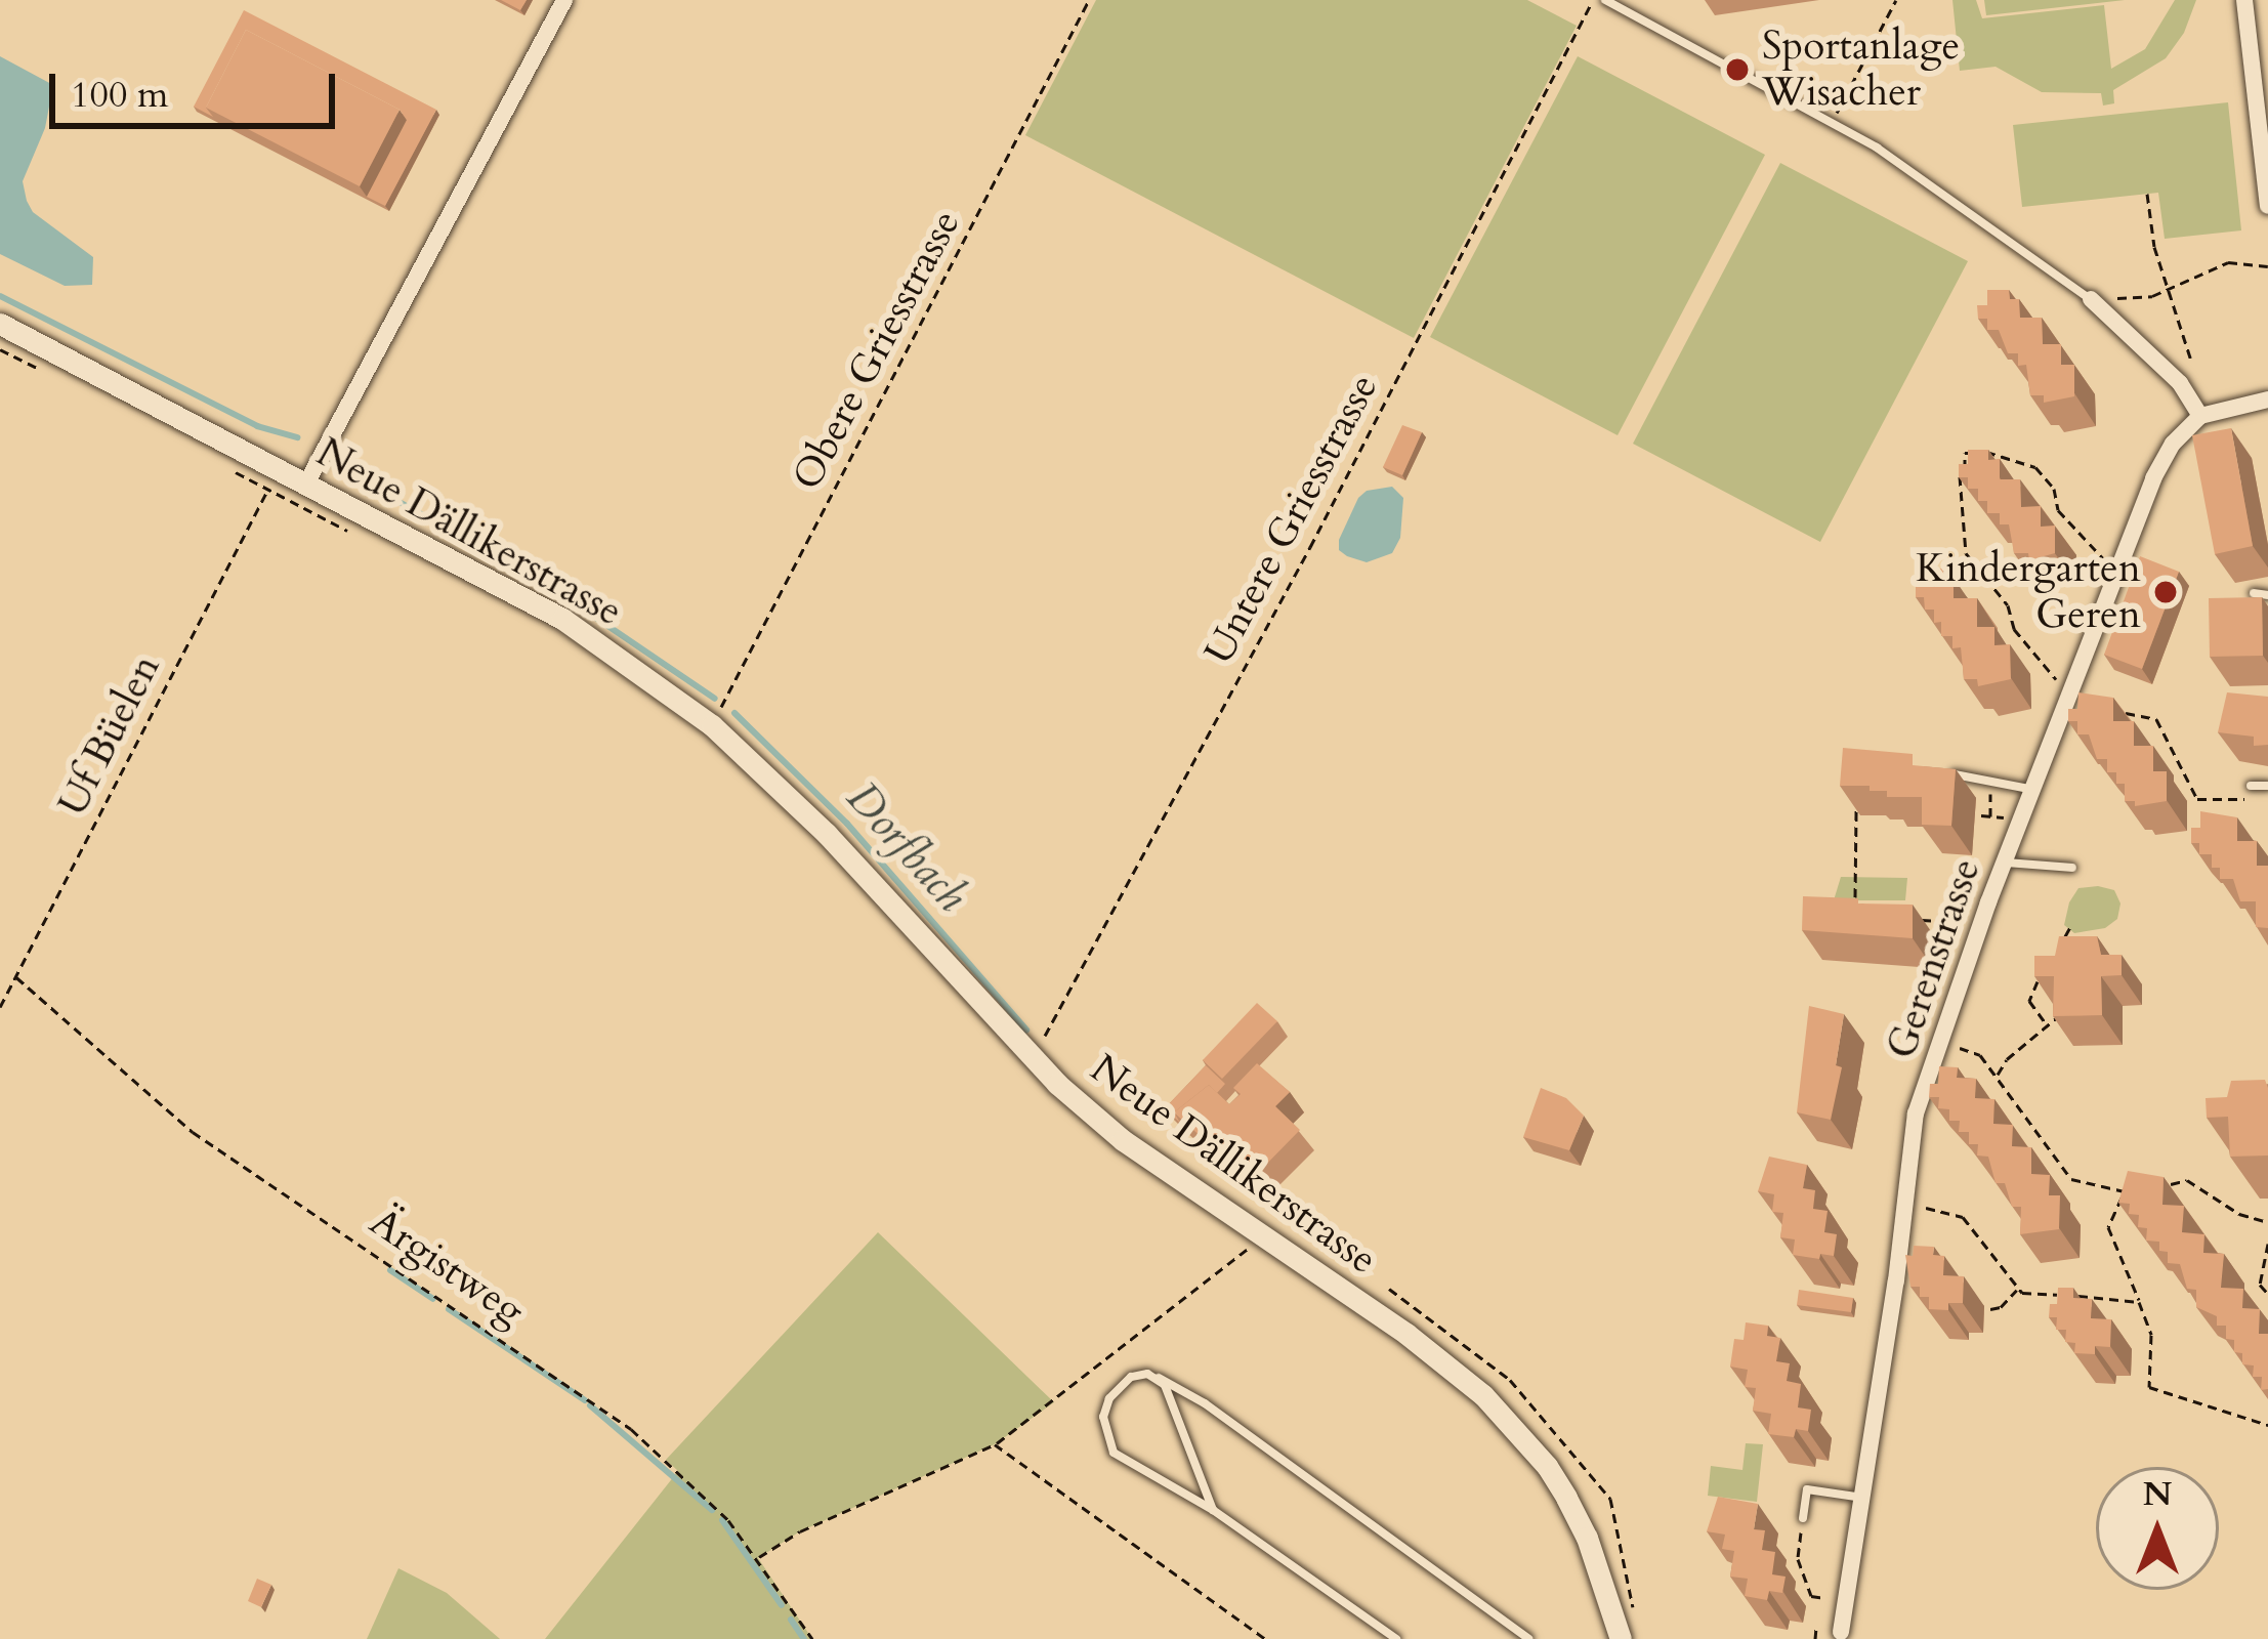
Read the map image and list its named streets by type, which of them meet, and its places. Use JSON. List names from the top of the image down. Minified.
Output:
{"streets":{"street":["Neue Dällikerstrasse","Gerenstrasse"],"path":["Obere Griesstrasse","Untere Griesstrasse","Uf Büelen","Ärgistweg"]},"crossings":[["Obere Griesstrasse","Neue Dällikerstrasse"],["Untere Griesstrasse","Neue Dällikerstrasse"],["Uf Büelen","Ärgistweg"]],"water":["Dorfbach"],"places":["Sportanlage Wisacher","Kindergarten Geren"],"scale_bar":"100 m","north":"top"}
